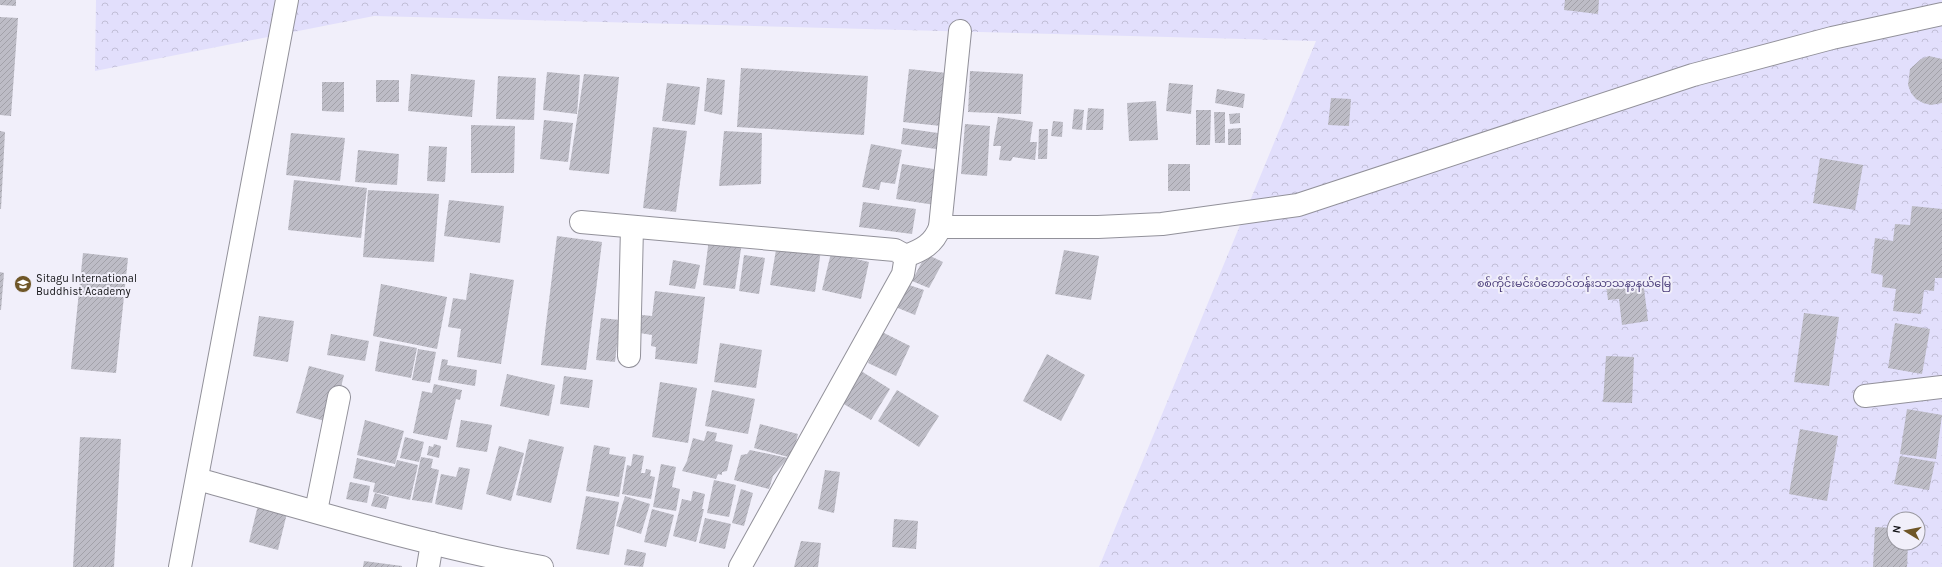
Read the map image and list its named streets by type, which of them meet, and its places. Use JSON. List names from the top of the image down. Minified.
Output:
{"parks":["စစ်ကိုင်းမင်းဝံတောင်တန်းသာသနာ့နယ်မြေ"],"places":{"school or university":["Sitagu International Buddhist Academy"]},"north":"left"}
